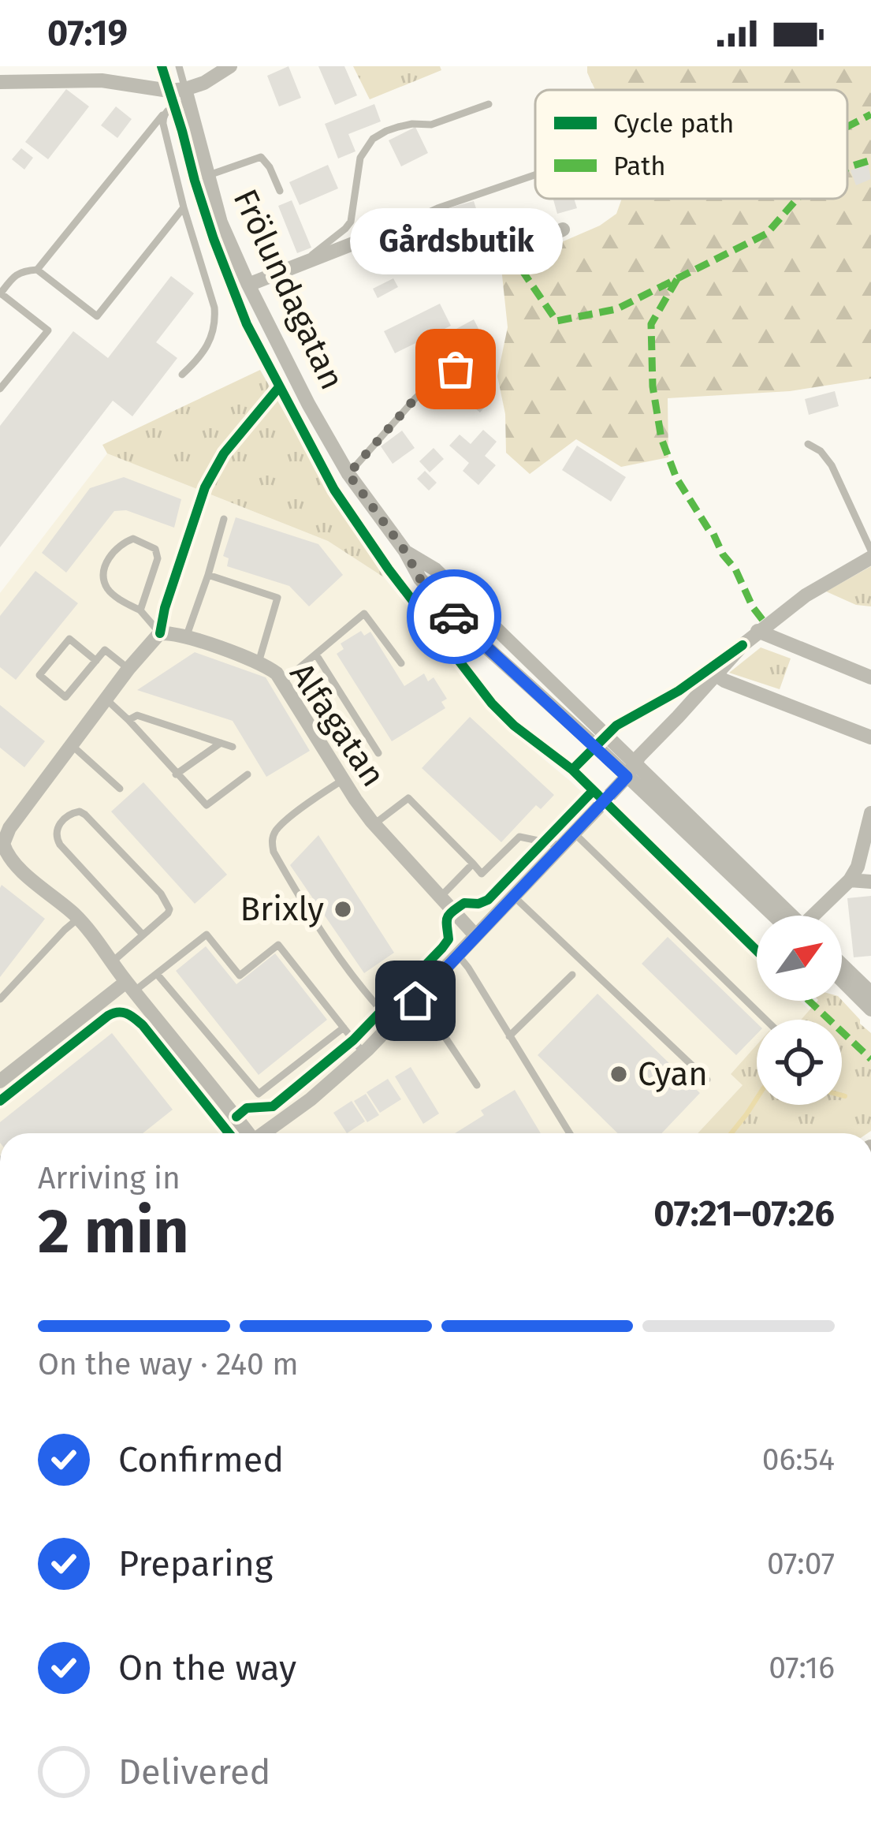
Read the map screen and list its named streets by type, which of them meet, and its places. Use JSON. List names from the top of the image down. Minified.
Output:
{"streets":{"street":["Frölundagatan","Alfagatan"]},"places":["Gårdsbutik","Brixly","Cyan"],"legend":["Cycle path","Path"],"north":"top right","page":{"status":"07:19","bubble":"Gårdsbutik","heading":["2 min","Arriving in","07:21–07:26"],"bar":"On the way · 240 m","list":[["Confirmed","06:54"],["Preparing","07:07"],["On the way","07:16"],"Delivered"]}}
